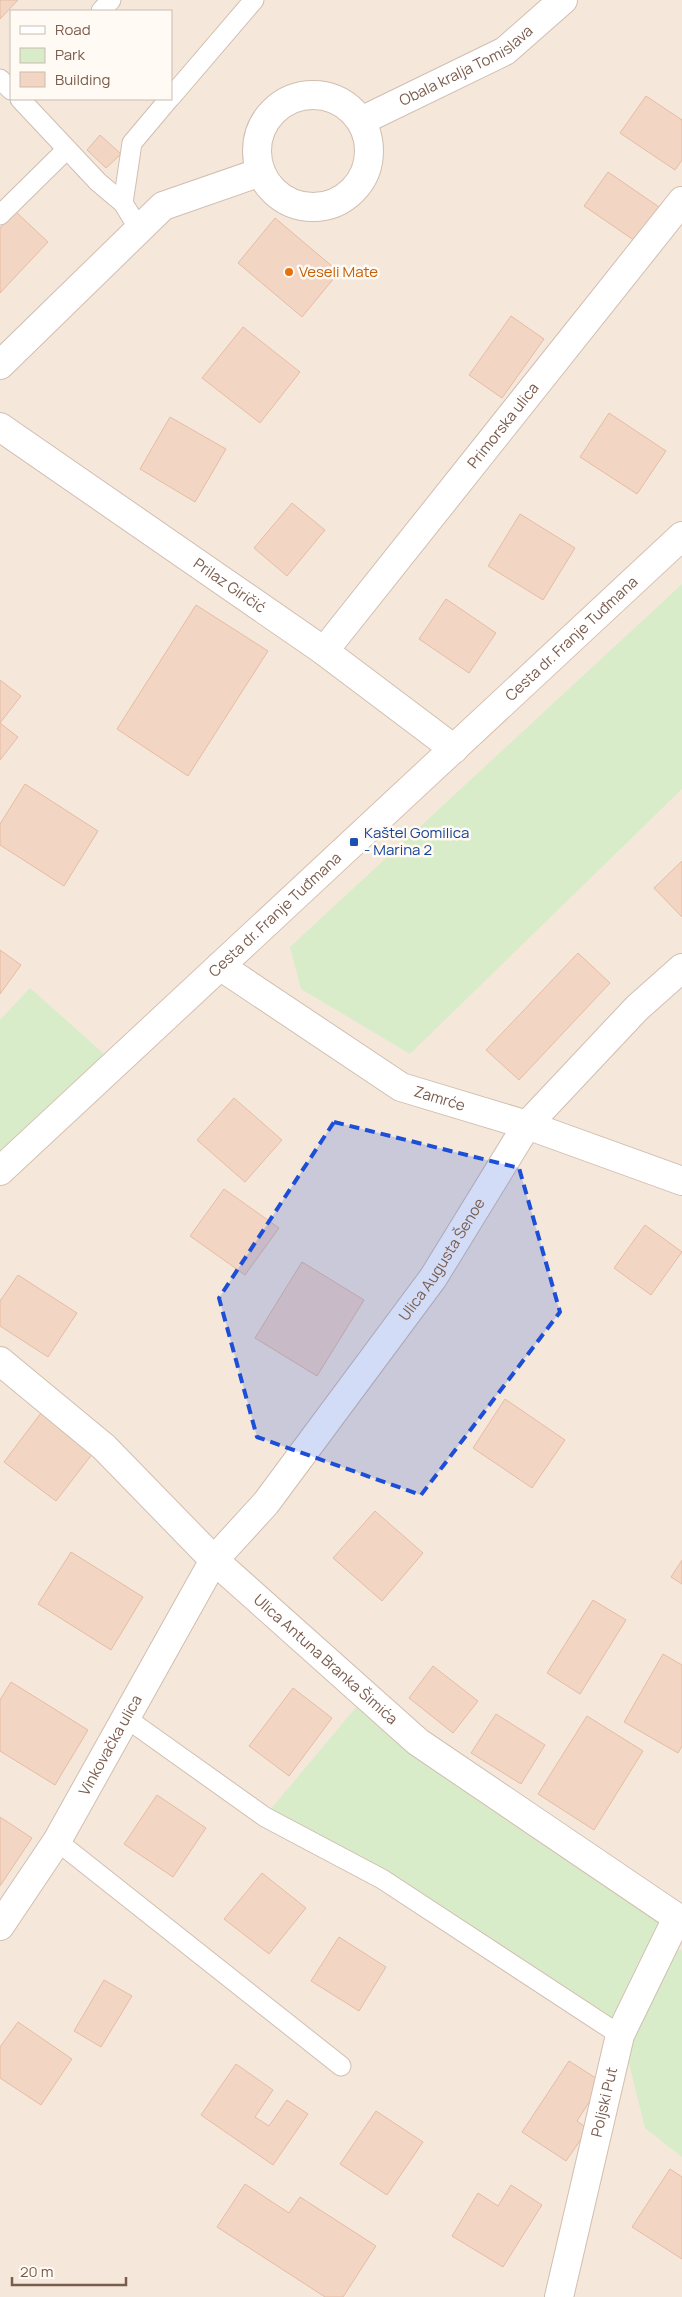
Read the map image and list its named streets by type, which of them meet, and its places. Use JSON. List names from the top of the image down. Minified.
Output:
{"streets":{"street":["Obala kralja Tomislava","Primorska ulica","Prilaz Giričić","Cesta dr. Franje Tuđmana","Zamrće","Ulica Augusta Šenoe","Ulica Antuna Branka Šimića","Vinkovačka ulica","Poljski Put"]},"crossings":[["Primorska ulica","Prilaz Giričić"],["Prilaz Giričić","Cesta dr. Franje Tuđmana"],["Cesta dr. Franje Tuđmana","Zamrće"],["Zamrće","Ulica Augusta Šenoe"],["Ulica Augusta Šenoe","Ulica Antuna Branka Šimića"],["Ulica Augusta Šenoe","Vinkovačka ulica"],["Ulica Antuna Branka Šimića","Vinkovačka ulica"],["Ulica Antuna Branka Šimića","Poljski Put"]],"places":{"other":["Veseli Mate"],"transit":["Kaštel Gomilica - Marina 2"]},"legend":["Road","Park","Building"],"scale_bar":"20 m"}
